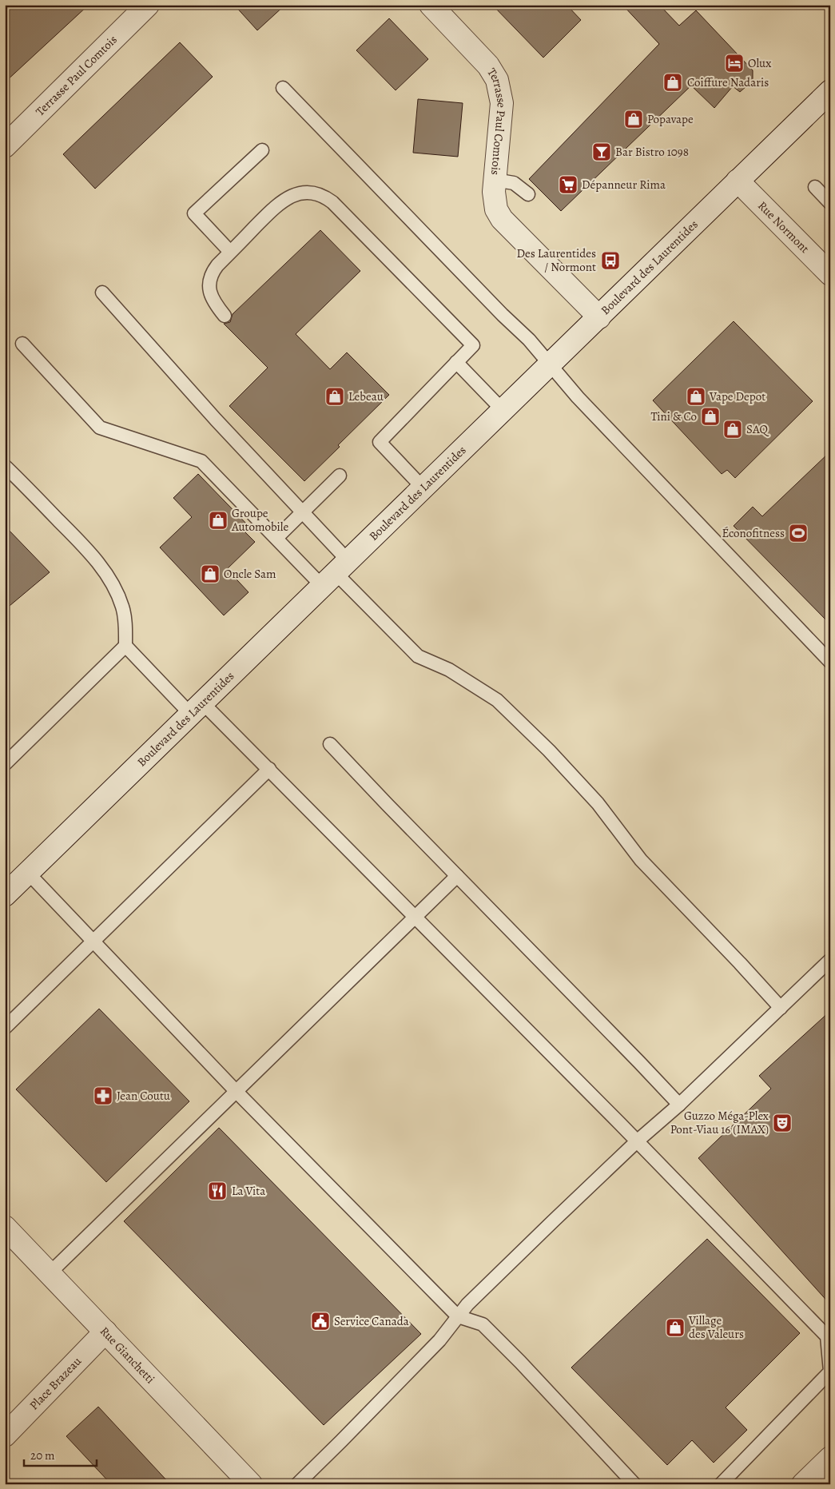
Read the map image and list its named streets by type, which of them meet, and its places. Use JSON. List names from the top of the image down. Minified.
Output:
{"streets":{"street":["Terrasse Paul Comtois","Rue Normont","Boulevard des Laurentides","Rue Gianchetti","Place Brazeau"]},"crossings":[["Terrasse Paul Comtois","Boulevard des Laurentides"],["Rue Normont","Boulevard des Laurentides"],["Rue Gianchetti","Place Brazeau"]],"places":{"hotel":["Olux"],"shop":["Coiffure Nadaris","Popavape","Lebeau","Vape Depot","Tini & Co","SAQ","Groupe Automobile","Oncle Sam","Village des Valeurs"],"bar":["Bar Bistro 1098"],"supermarket":["Dépanneur Rima"],"bus stop":["Des Laurentides / Normont"],"sports":["Éconofitness"],"pharmacy":["Jean Coutu"],"theatre":["Guzzo Méga-Plex Pont-Viau 16 (IMAX)"],"restaurant":["La Vita"],"public building":["Service Canada"]},"scale_bar":"20 m"}
